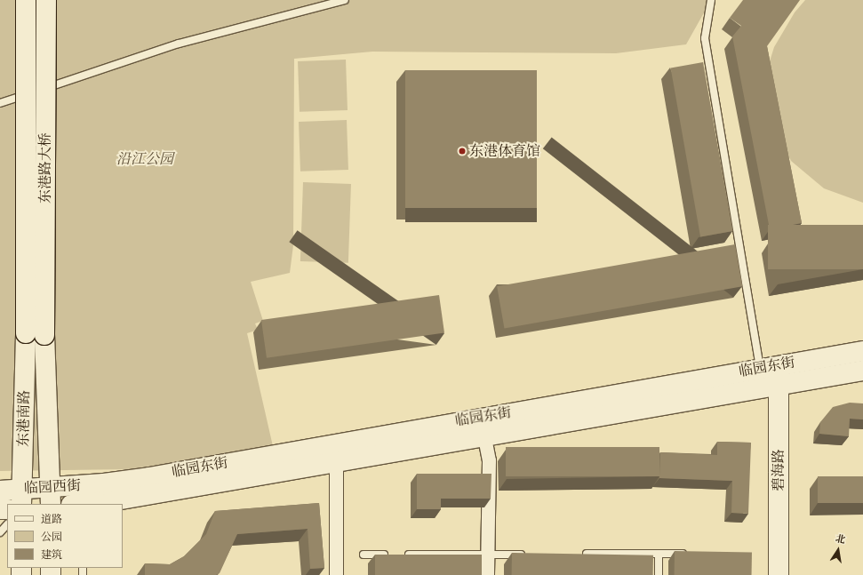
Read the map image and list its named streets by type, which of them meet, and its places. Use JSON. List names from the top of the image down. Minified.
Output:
{"streets":{"street":["东港路大桥","临园东街","东港南路","碧海路","临园西街"]},"crossings":[["东港路大桥","东港南路"],["临园东街","碧海路"],["临园东街","临园西街"],["东港南路","临园西街"]],"parks":["沿江公园"],"places":["东港体育馆"],"legend":["道路","公园","建筑"],"north":"top"}
